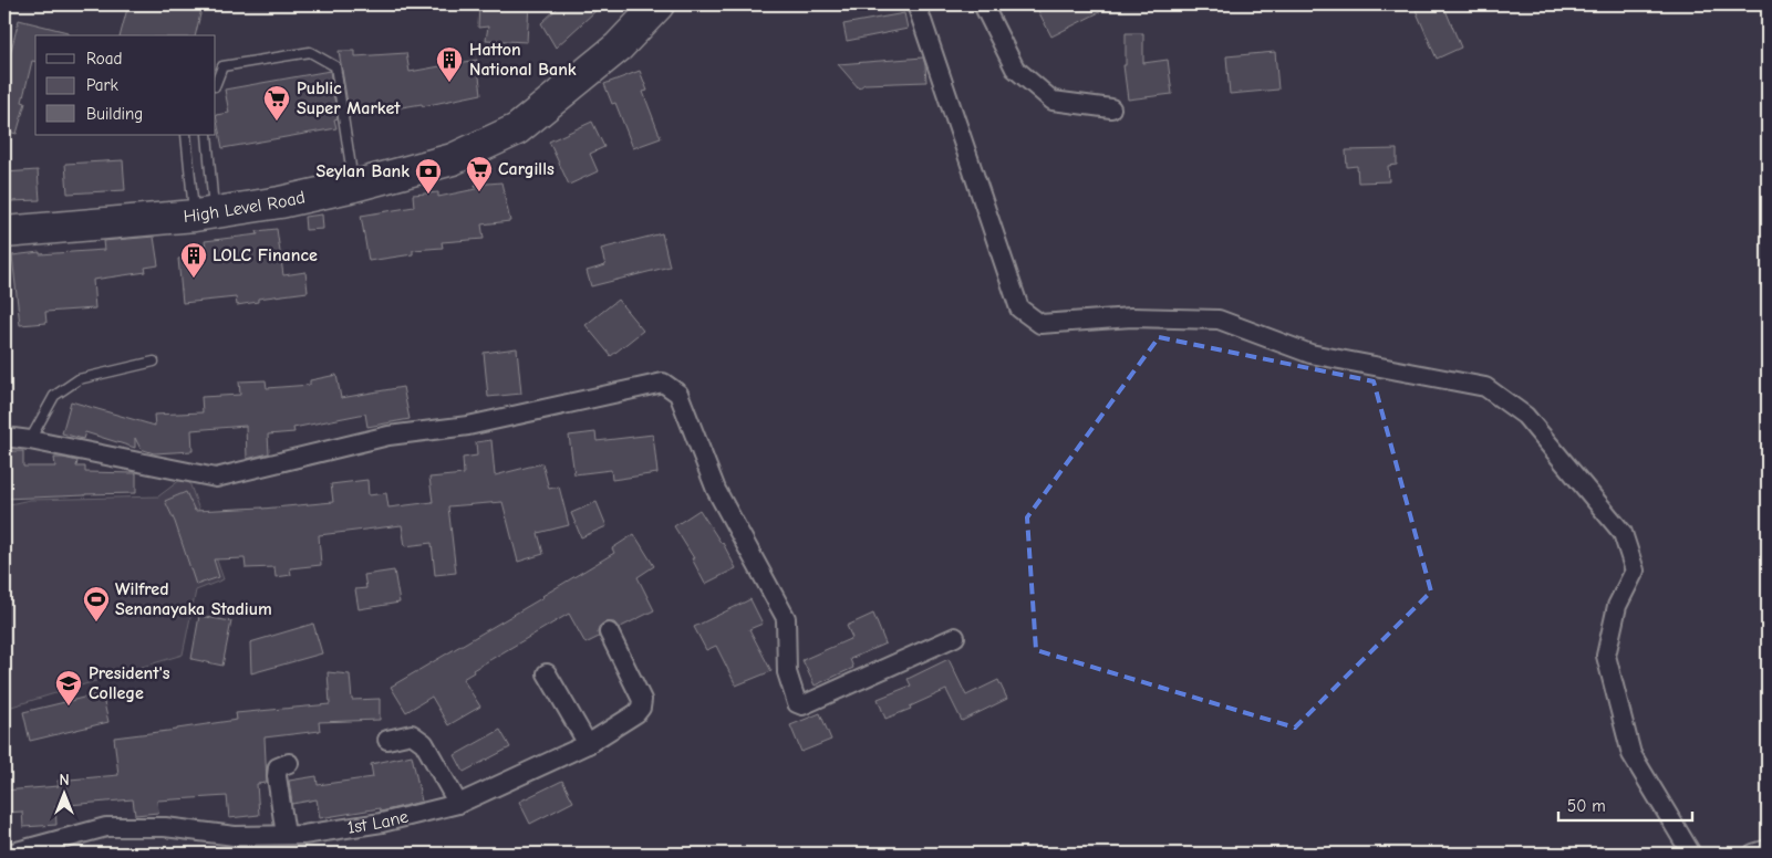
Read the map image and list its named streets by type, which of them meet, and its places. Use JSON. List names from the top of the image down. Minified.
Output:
{"streets":{"highway":["High Level Road"],"street":["1st Lane"]},"places":{"building":["Hatton National Bank","LOLC Finance"],"supermarket":["Public Super Market","Cargills"],"bank":["Seylan Bank"],"sports":["Wilfred Senanayaka Stadium"],"school or university":["President's College"]},"legend":["Road","Park","Building"],"scale_bar":"50 m","north":"top"}
